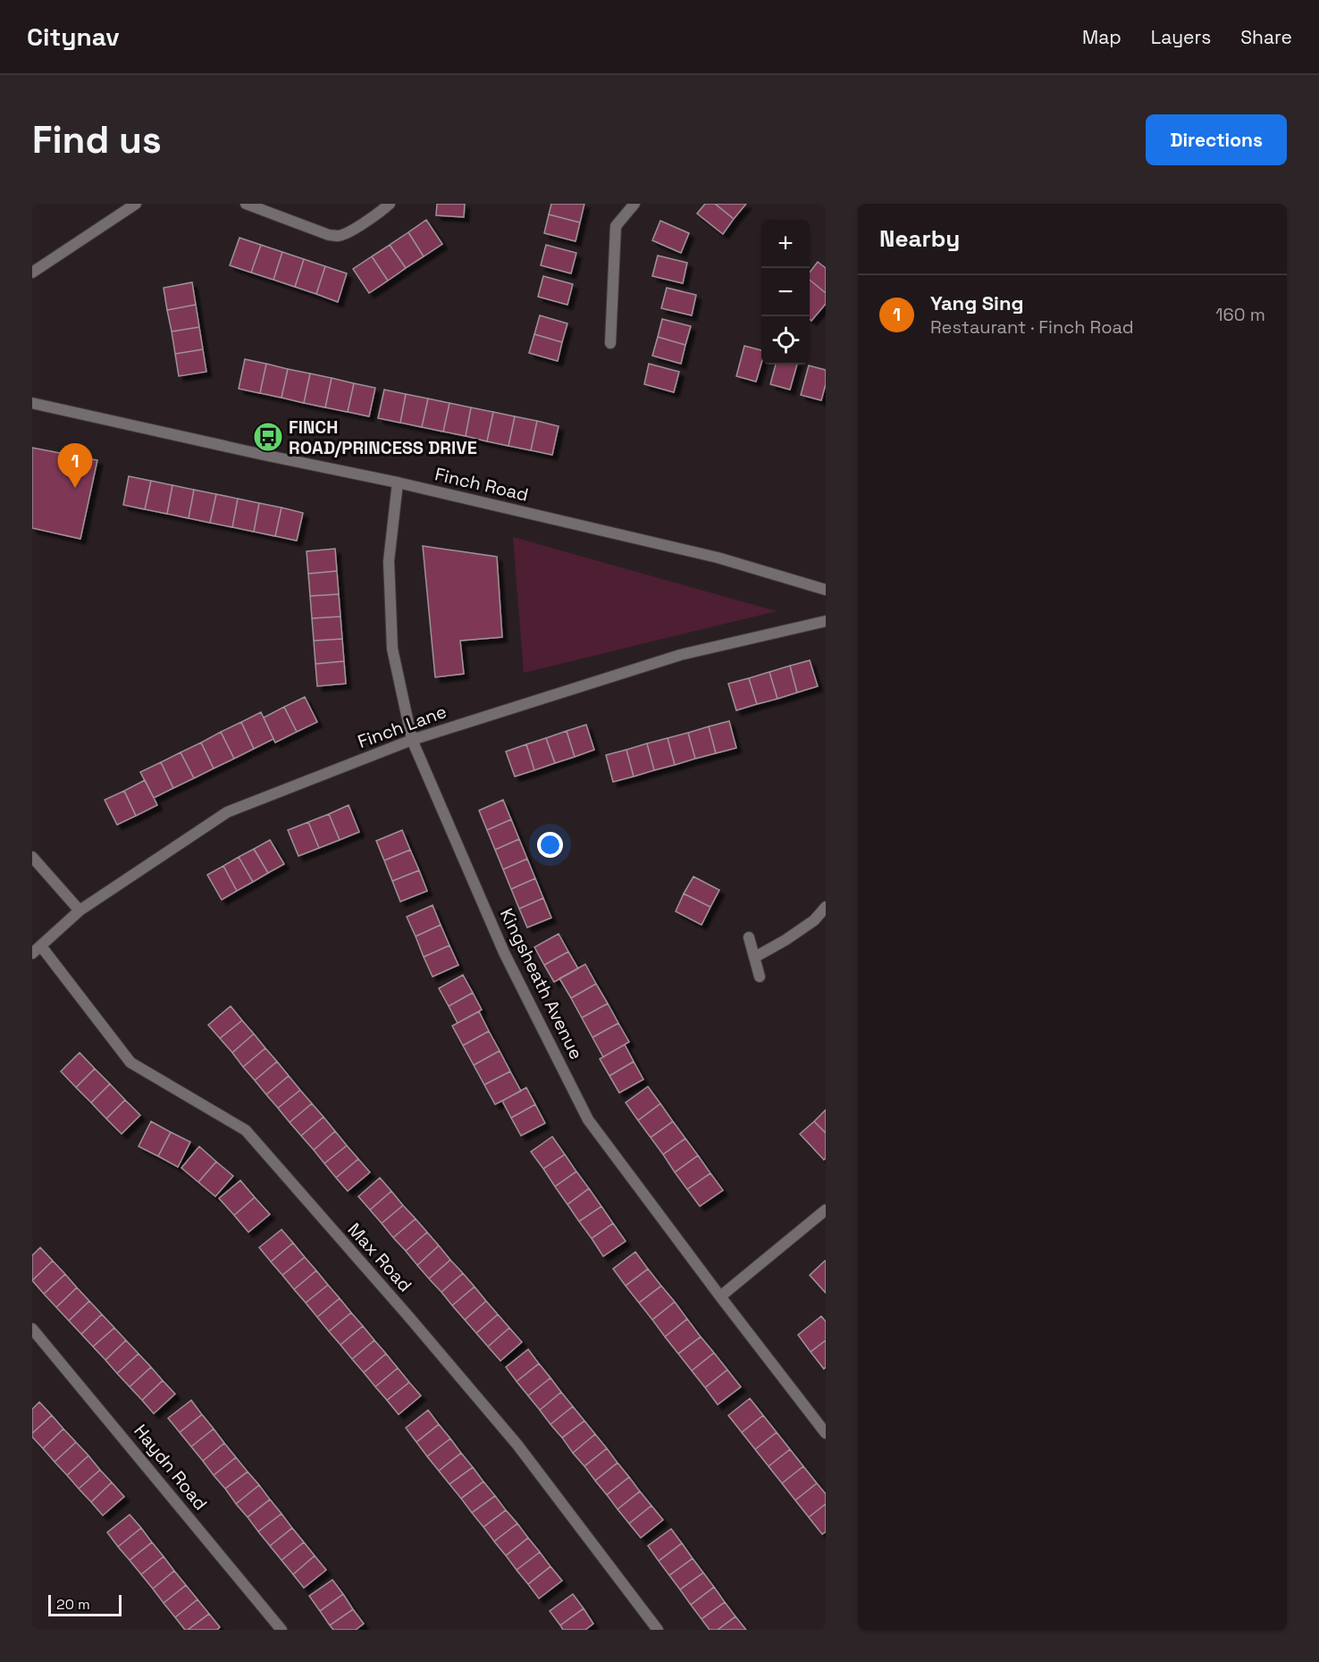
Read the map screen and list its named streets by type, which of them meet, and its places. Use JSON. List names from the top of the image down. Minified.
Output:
{"streets":{"street":["Finch Road","Finch Lane","Kingsheath Avenue","Max Road","Haydn Road"]},"crossings":[["Finch Road","Kingsheath Avenue"],["Finch Lane","Kingsheath Avenue"],["Finch Lane","Max Road"]],"places":{"bus stop":["FINCH ROAD/PRINCESS DRIVE"]},"scale_bar":"20 m","page":{"header":"Citynav","nav":["Map","Layers","Share"],"buttons":"Directions","title":"Find us","heading":"Nearby","map_buttons":["+","−"],"list":[{"mark":"1","name":"Yang Sing","note":"Restaurant · Finch Road","value":"160 m"}],"pins":"1","scale":"20 m"}}
